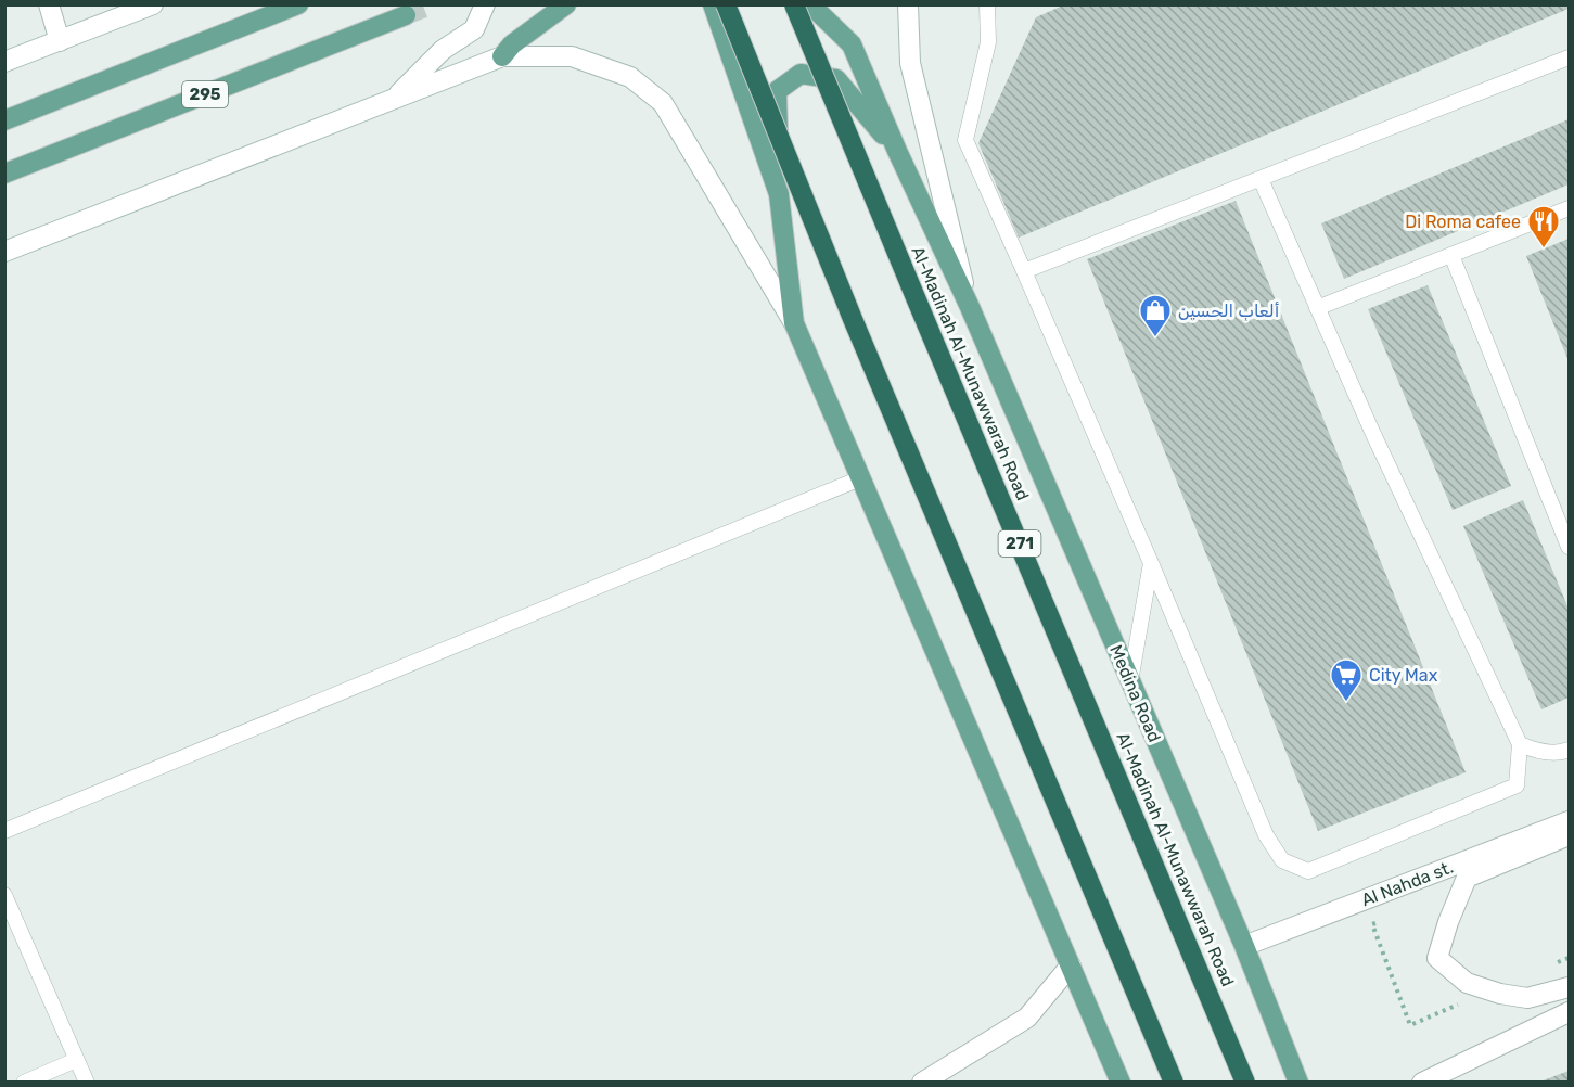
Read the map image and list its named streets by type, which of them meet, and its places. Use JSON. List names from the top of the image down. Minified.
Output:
{"streets":{"highway":["Al-Madinah Al-Munawwarah Road","271"],"main road":["295","Medina Road","Al Nahda st."]},"crossings":[["Medina Road","Al Nahda st."]],"places":{"restaurant":["Di Roma cafee"],"shop":["ألعاب الحسين"],"supermarket":["City Max"]}}
